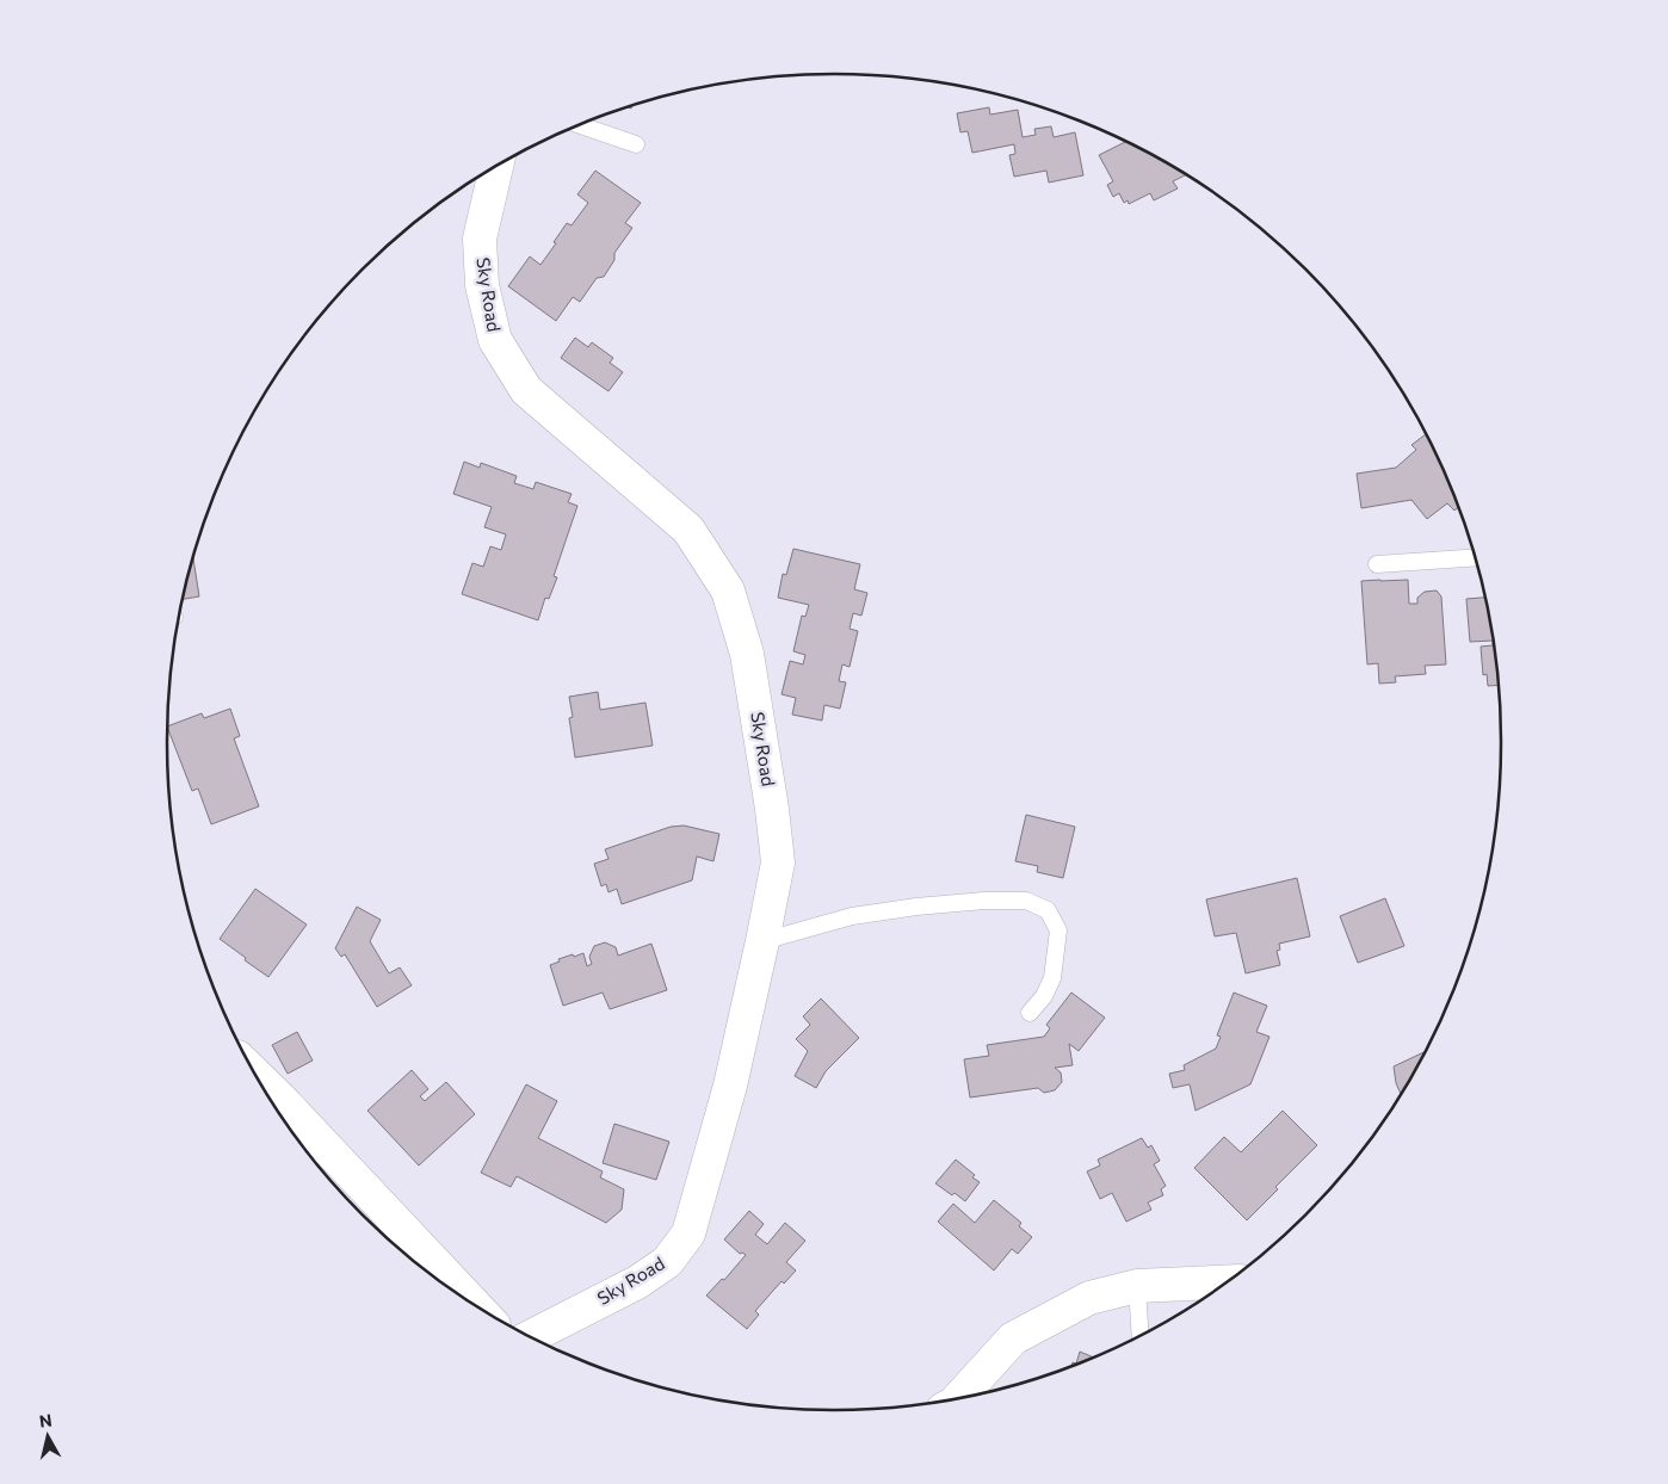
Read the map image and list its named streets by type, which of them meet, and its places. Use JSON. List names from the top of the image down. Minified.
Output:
{"streets":{"street":["Sky Road"]},"north":"top"}
